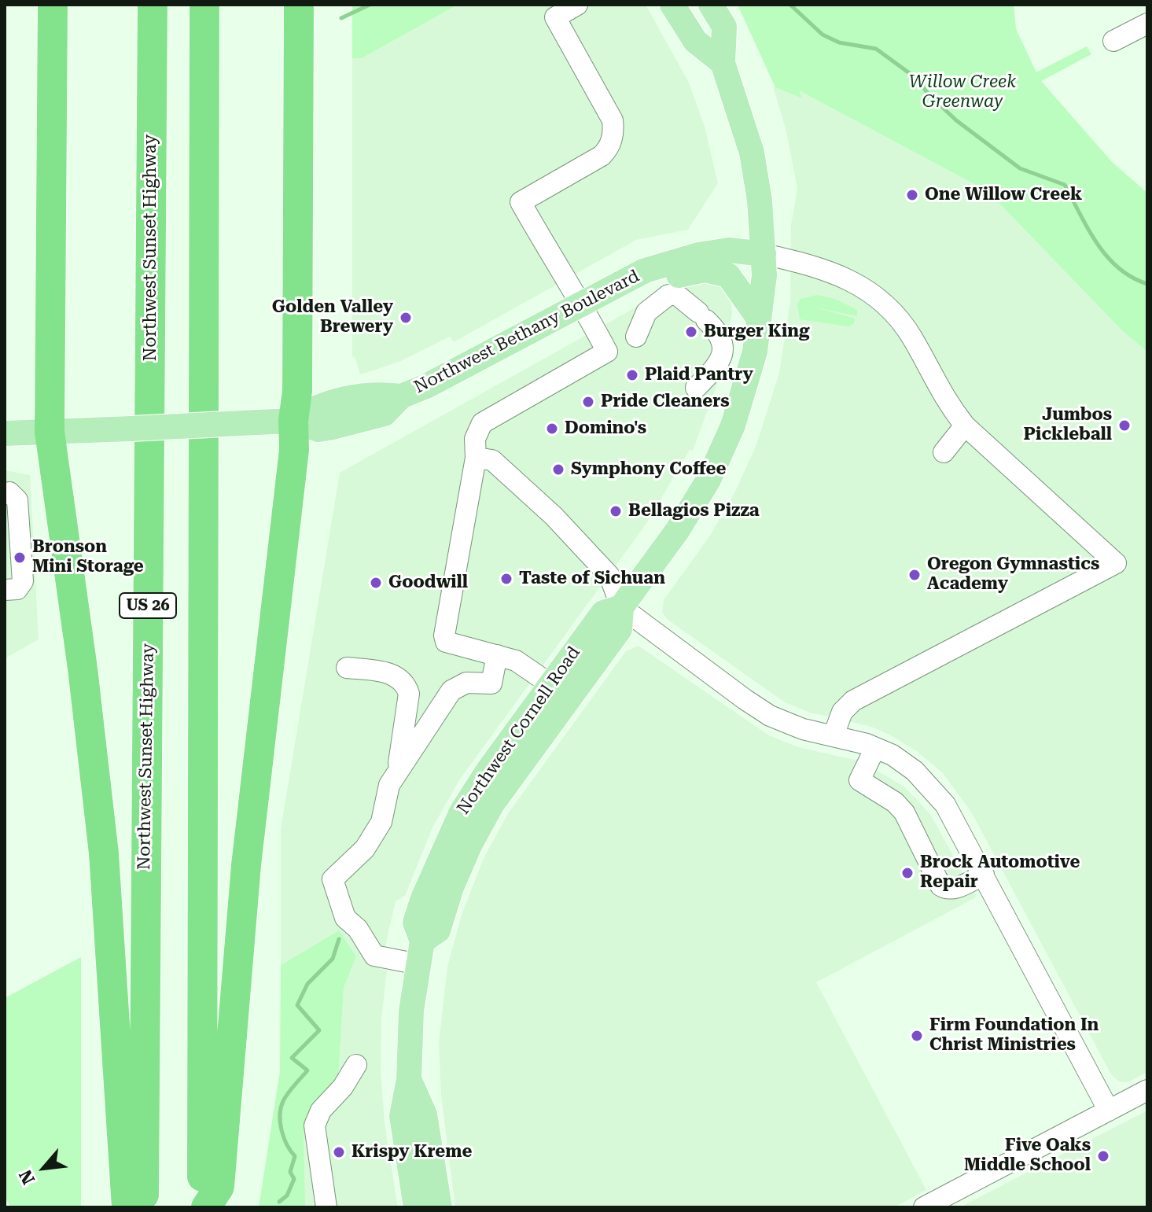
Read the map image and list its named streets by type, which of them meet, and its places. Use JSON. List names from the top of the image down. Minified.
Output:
{"streets":{"highway":["Northwest Sunset Highway","US 26"],"main road":["Northwest Bethany Boulevard","Northwest Cornell Road"]},"crossings":[["Northwest Bethany Boulevard","Northwest Cornell Road"]],"parks":["Willow Creek Greenway"],"places":["One Willow Creek","Golden Valley Brewery","Burger King","Plaid Pantry","Pride Cleaners","Jumbos Pickleball","Domino's","Symphony Coffee","Bellagios Pizza","Bronson Mini Storage","Oregon Gymnastics Academy","Taste of Sichuan","Goodwill","Brock Automotive Repair","Firm Foundation In Christ Ministries","Krispy Kreme","Five Oaks Middle School"],"north":"bottom left"}
